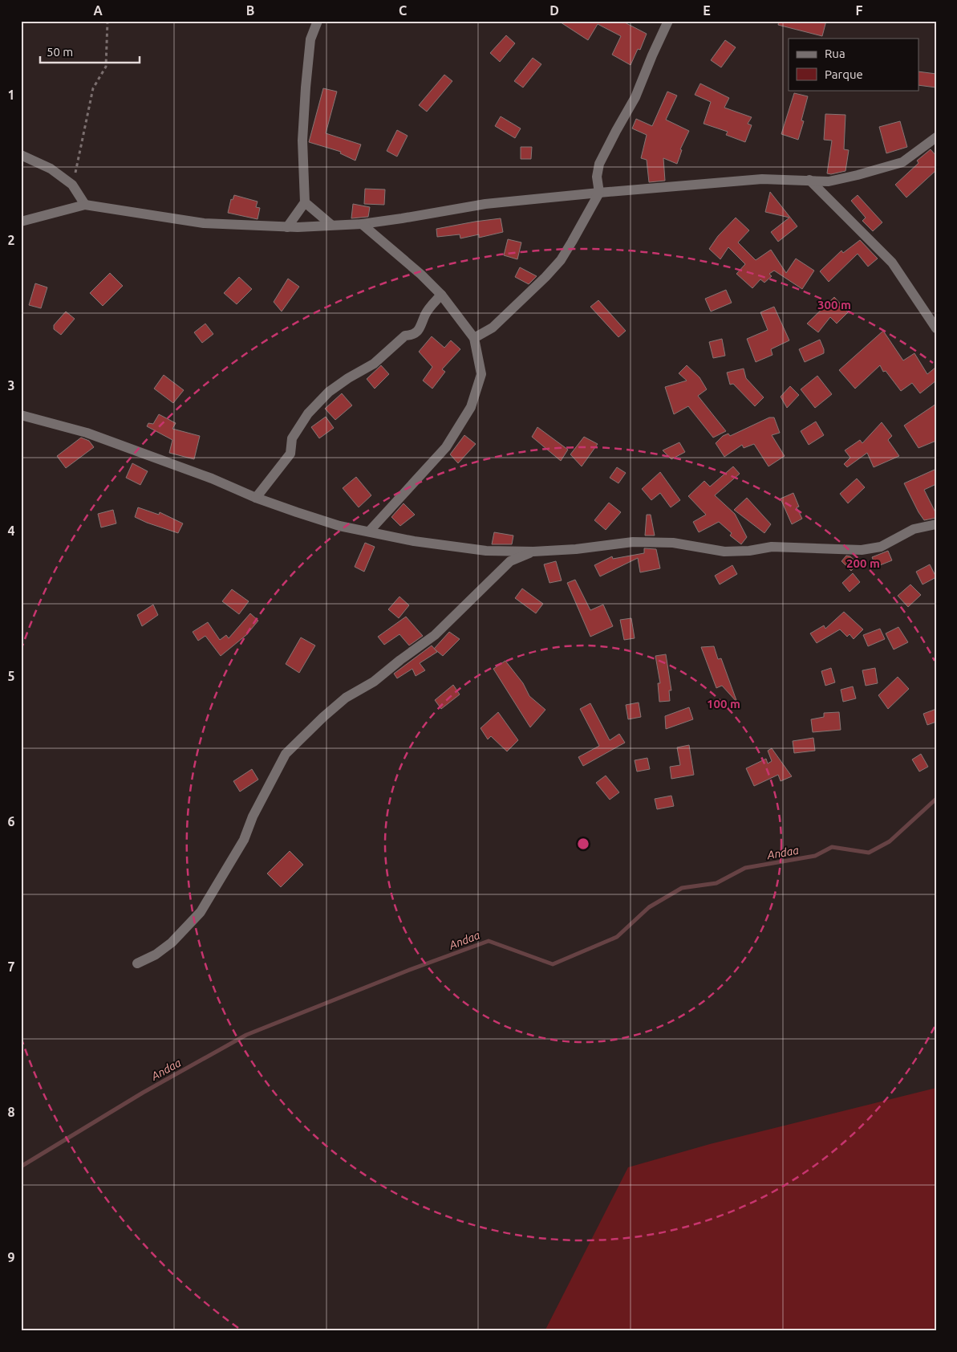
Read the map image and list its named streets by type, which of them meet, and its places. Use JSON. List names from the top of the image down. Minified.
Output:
{"water":["Andaa"],"legend":["Rua","Parque"],"scale_bar":"50 m","grid":{"columns":["A","B","C","D","E","F"],"rows":["1","2","3","4","5","6","7","8","9"]},"rings":["300 m","200 m","100 m"]}
